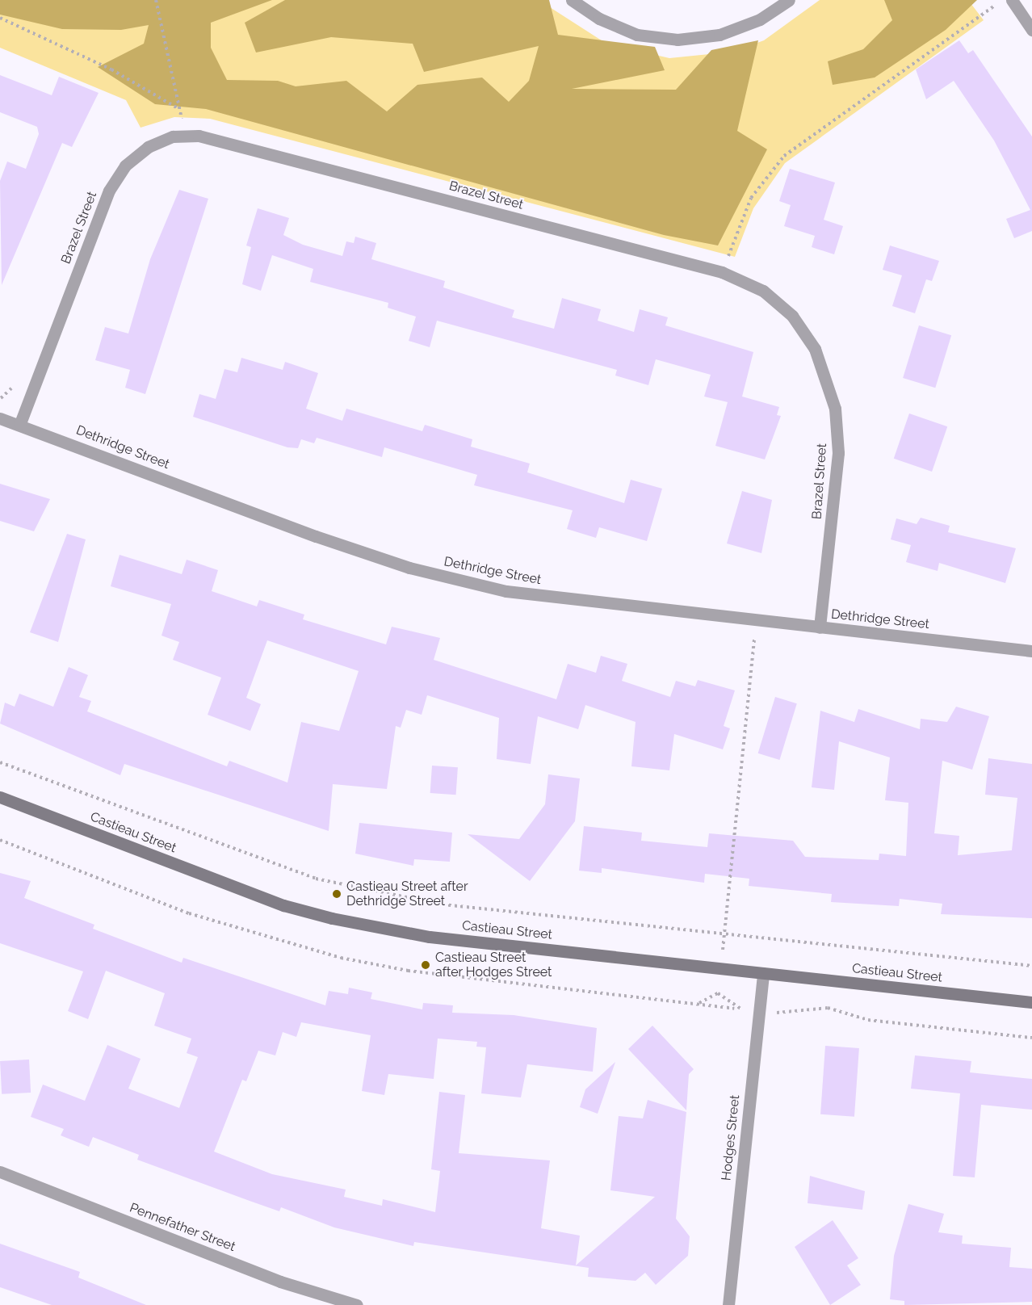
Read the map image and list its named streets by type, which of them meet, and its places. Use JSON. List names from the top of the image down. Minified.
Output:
{"streets":{"street":["Brazel Street","Dethridge Street","Castieau Street","Hodges Street","Pennefather Street"]},"crossings":[["Brazel Street","Dethridge Street"],["Castieau Street","Hodges Street"]],"places":["Castieau Street after Dethridge Street","Castieau Street after Hodges Street"]}
